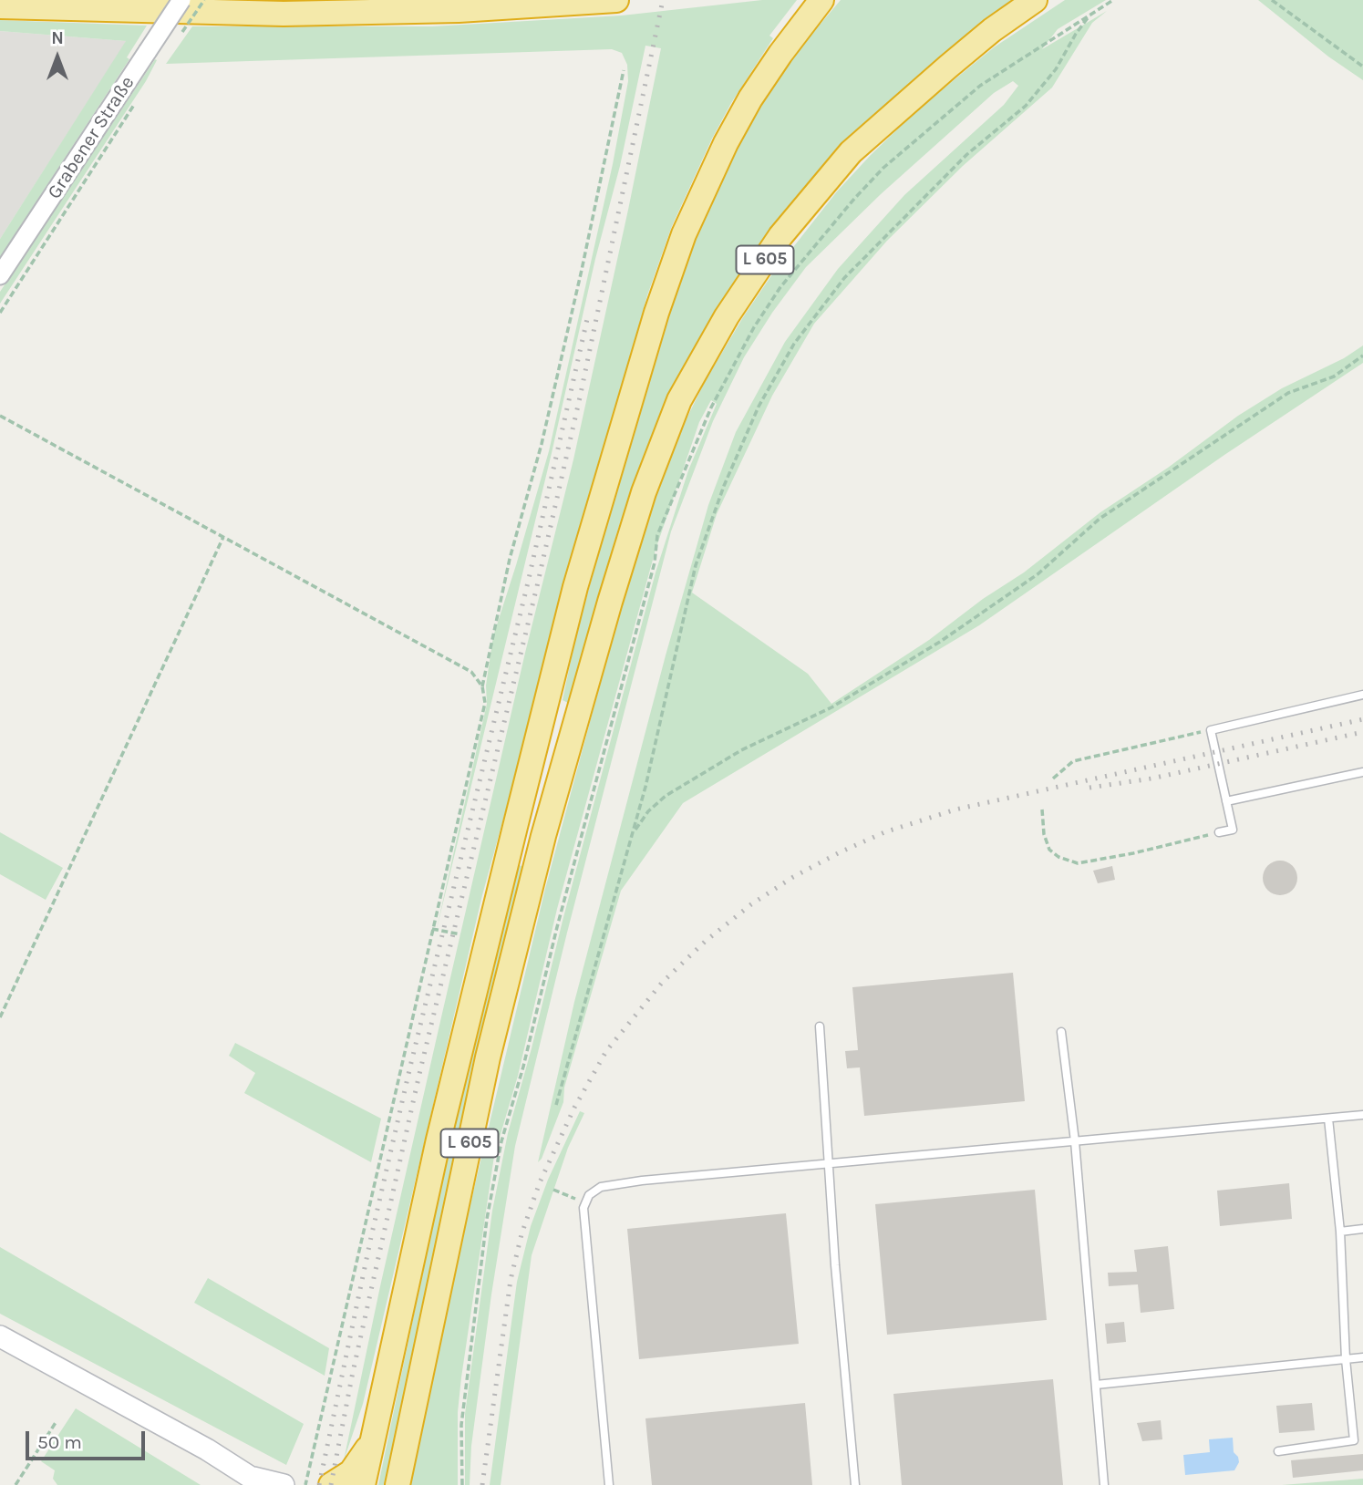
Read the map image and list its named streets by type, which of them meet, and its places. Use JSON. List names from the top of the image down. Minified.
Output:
{"streets":{"highway":["L 605"],"street":["Grabener Straße"]},"scale_bar":"50 m","north":"top"}
